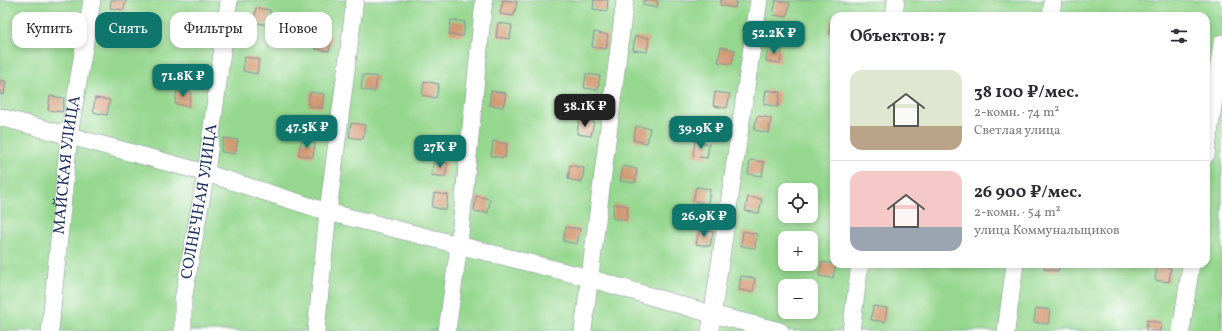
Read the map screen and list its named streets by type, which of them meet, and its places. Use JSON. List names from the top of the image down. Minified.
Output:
{"streets":{"street":["МАЙСКАЯ УЛИЦА","СОЛНЕЧНАЯ УЛИЦА"]},"page":{"chip":["Купить","Снять","Фильтры","Новое"],"heading":"Объектов: 7","price":["52.2K ₽","71.8K ₽","38.1K ₽","47.5K ₽","39.9K ₽","27K ₽","26.9K ₽"],"list":[{"name":"38 100 ₽/мес.","note":"2-комн. · 74 m² · Светлая улица"},{"name":"26 900 ₽/мес.","note":"2-комн. · 54 m² · улица Коммунальщиков"}],"map_buttons":["+","−"]}}
